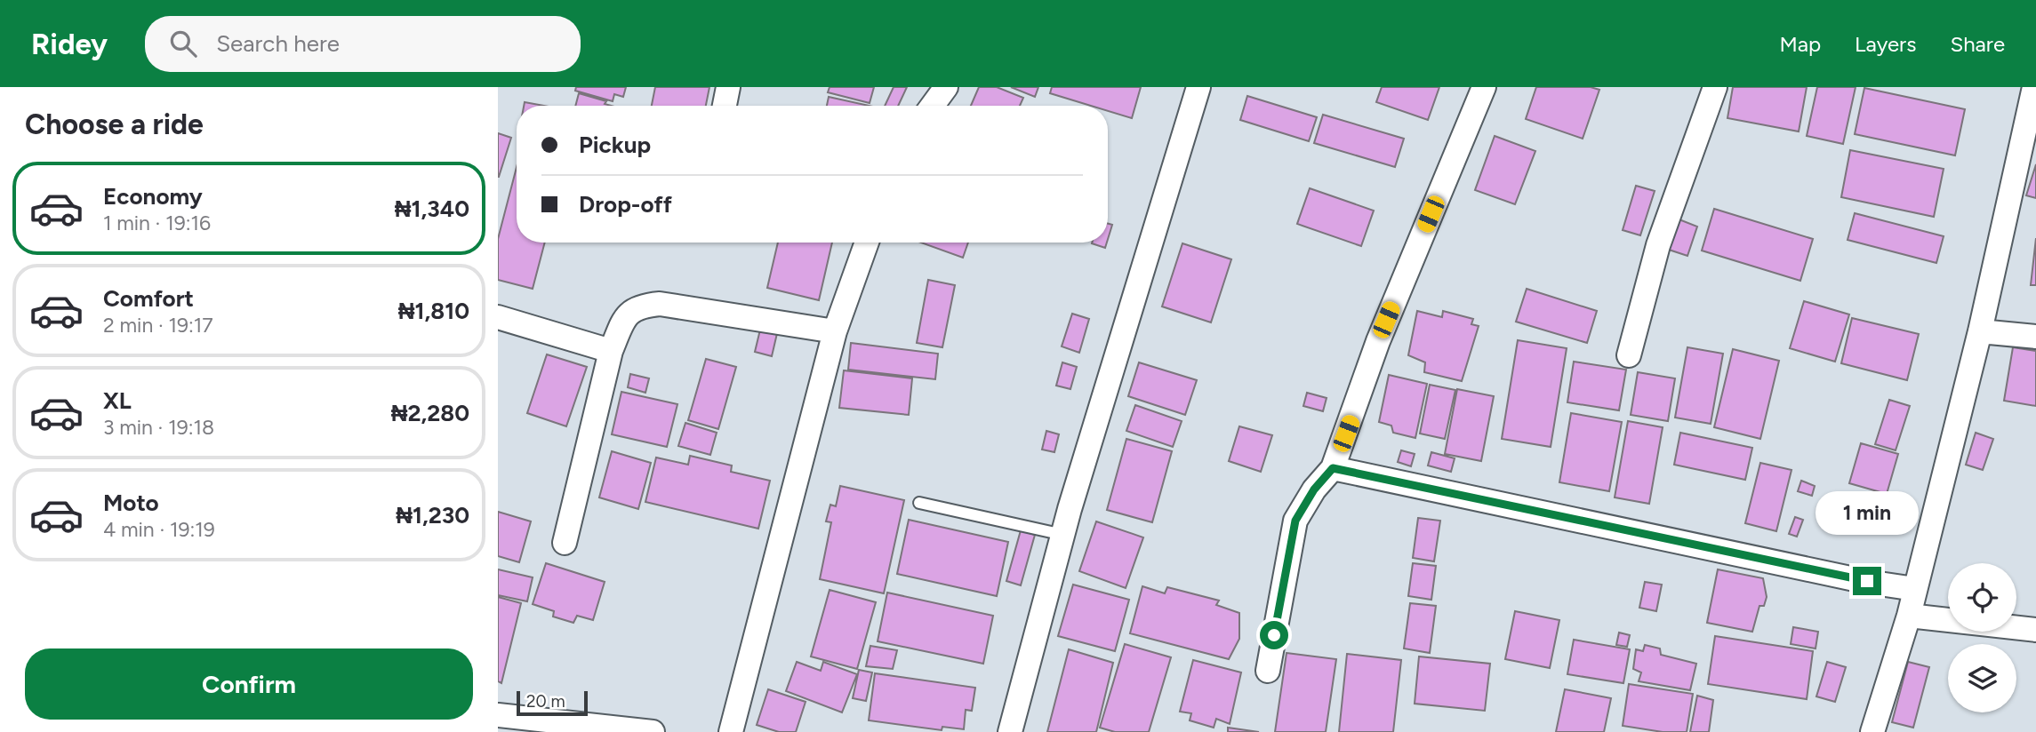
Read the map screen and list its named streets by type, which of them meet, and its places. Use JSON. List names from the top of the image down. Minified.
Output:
{"scale_bar":"20 m","page":{"header":"Ridey","search":"Search here","nav":["Map","Layers","Share"],"heading":"Choose a ride","banner":["Pickup","Drop-off"],"list":[{"name":"Economy","note":"1 min · 19:16","value":"₦1,340"},{"name":"Comfort","note":"2 min · 19:17","value":"₦1,810"},{"name":"XL","note":"3 min · 19:18","value":"₦2,280"},{"name":"Moto","note":"4 min · 19:19","value":"₦1,230"}],"bubble":"1 min","buttons":"Confirm","scale":"20 m"}}
